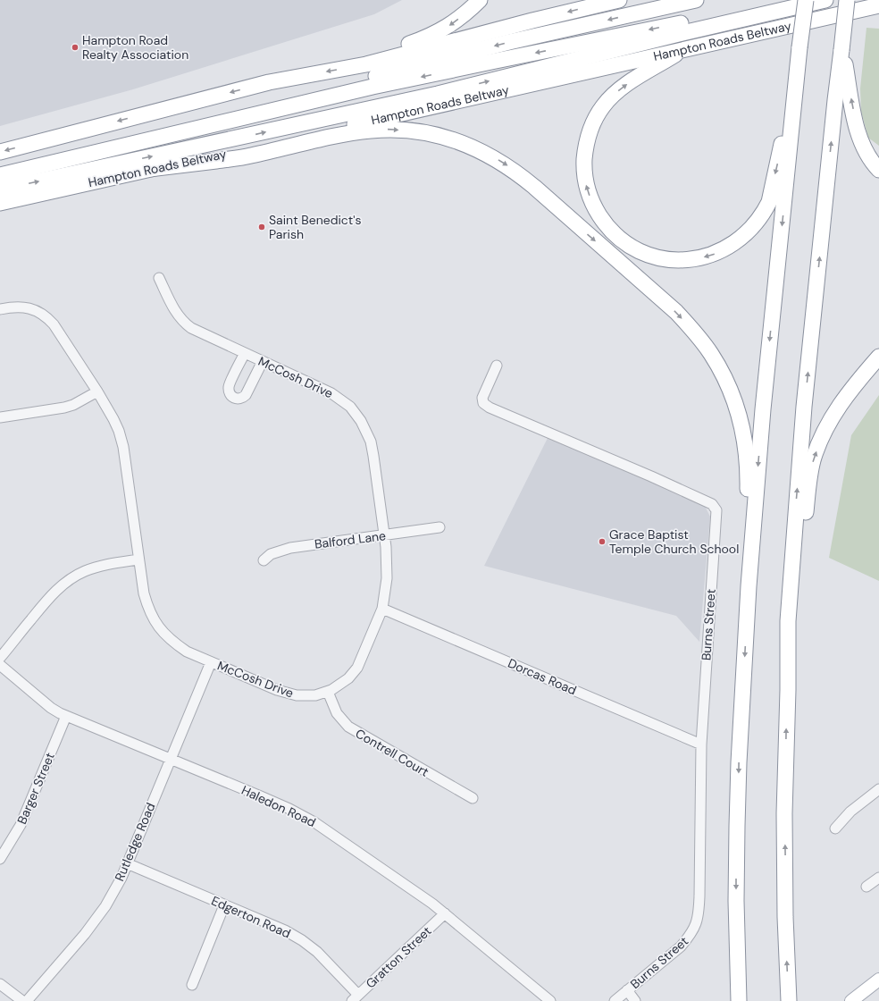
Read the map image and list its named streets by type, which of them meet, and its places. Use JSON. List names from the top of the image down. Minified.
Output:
{"streets":{"highway":["Hampton Roads Beltway"],"street":["McCosh Drive","Balford Lane","Burns Street","Dorcas Road","Contrell Court","Barger Street","Haledon Road","Rutledge Road","Edgerton Road","Gratton Street"]},"crossings":[["McCosh Drive","Balford Lane"],["McCosh Drive","Dorcas Road"],["McCosh Drive","Contrell Court"],["McCosh Drive","Rutledge Road"],["Burns Street","Dorcas Road"],["Barger Street","Haledon Road"],["Haledon Road","Rutledge Road"],["Haledon Road","Gratton Street"],["Rutledge Road","Edgerton Road"],["Edgerton Road","Gratton Street"]],"places":["Hampton Road Realty Association","Saint Benedict's Parish","Grace Baptist Temple Church School"]}
